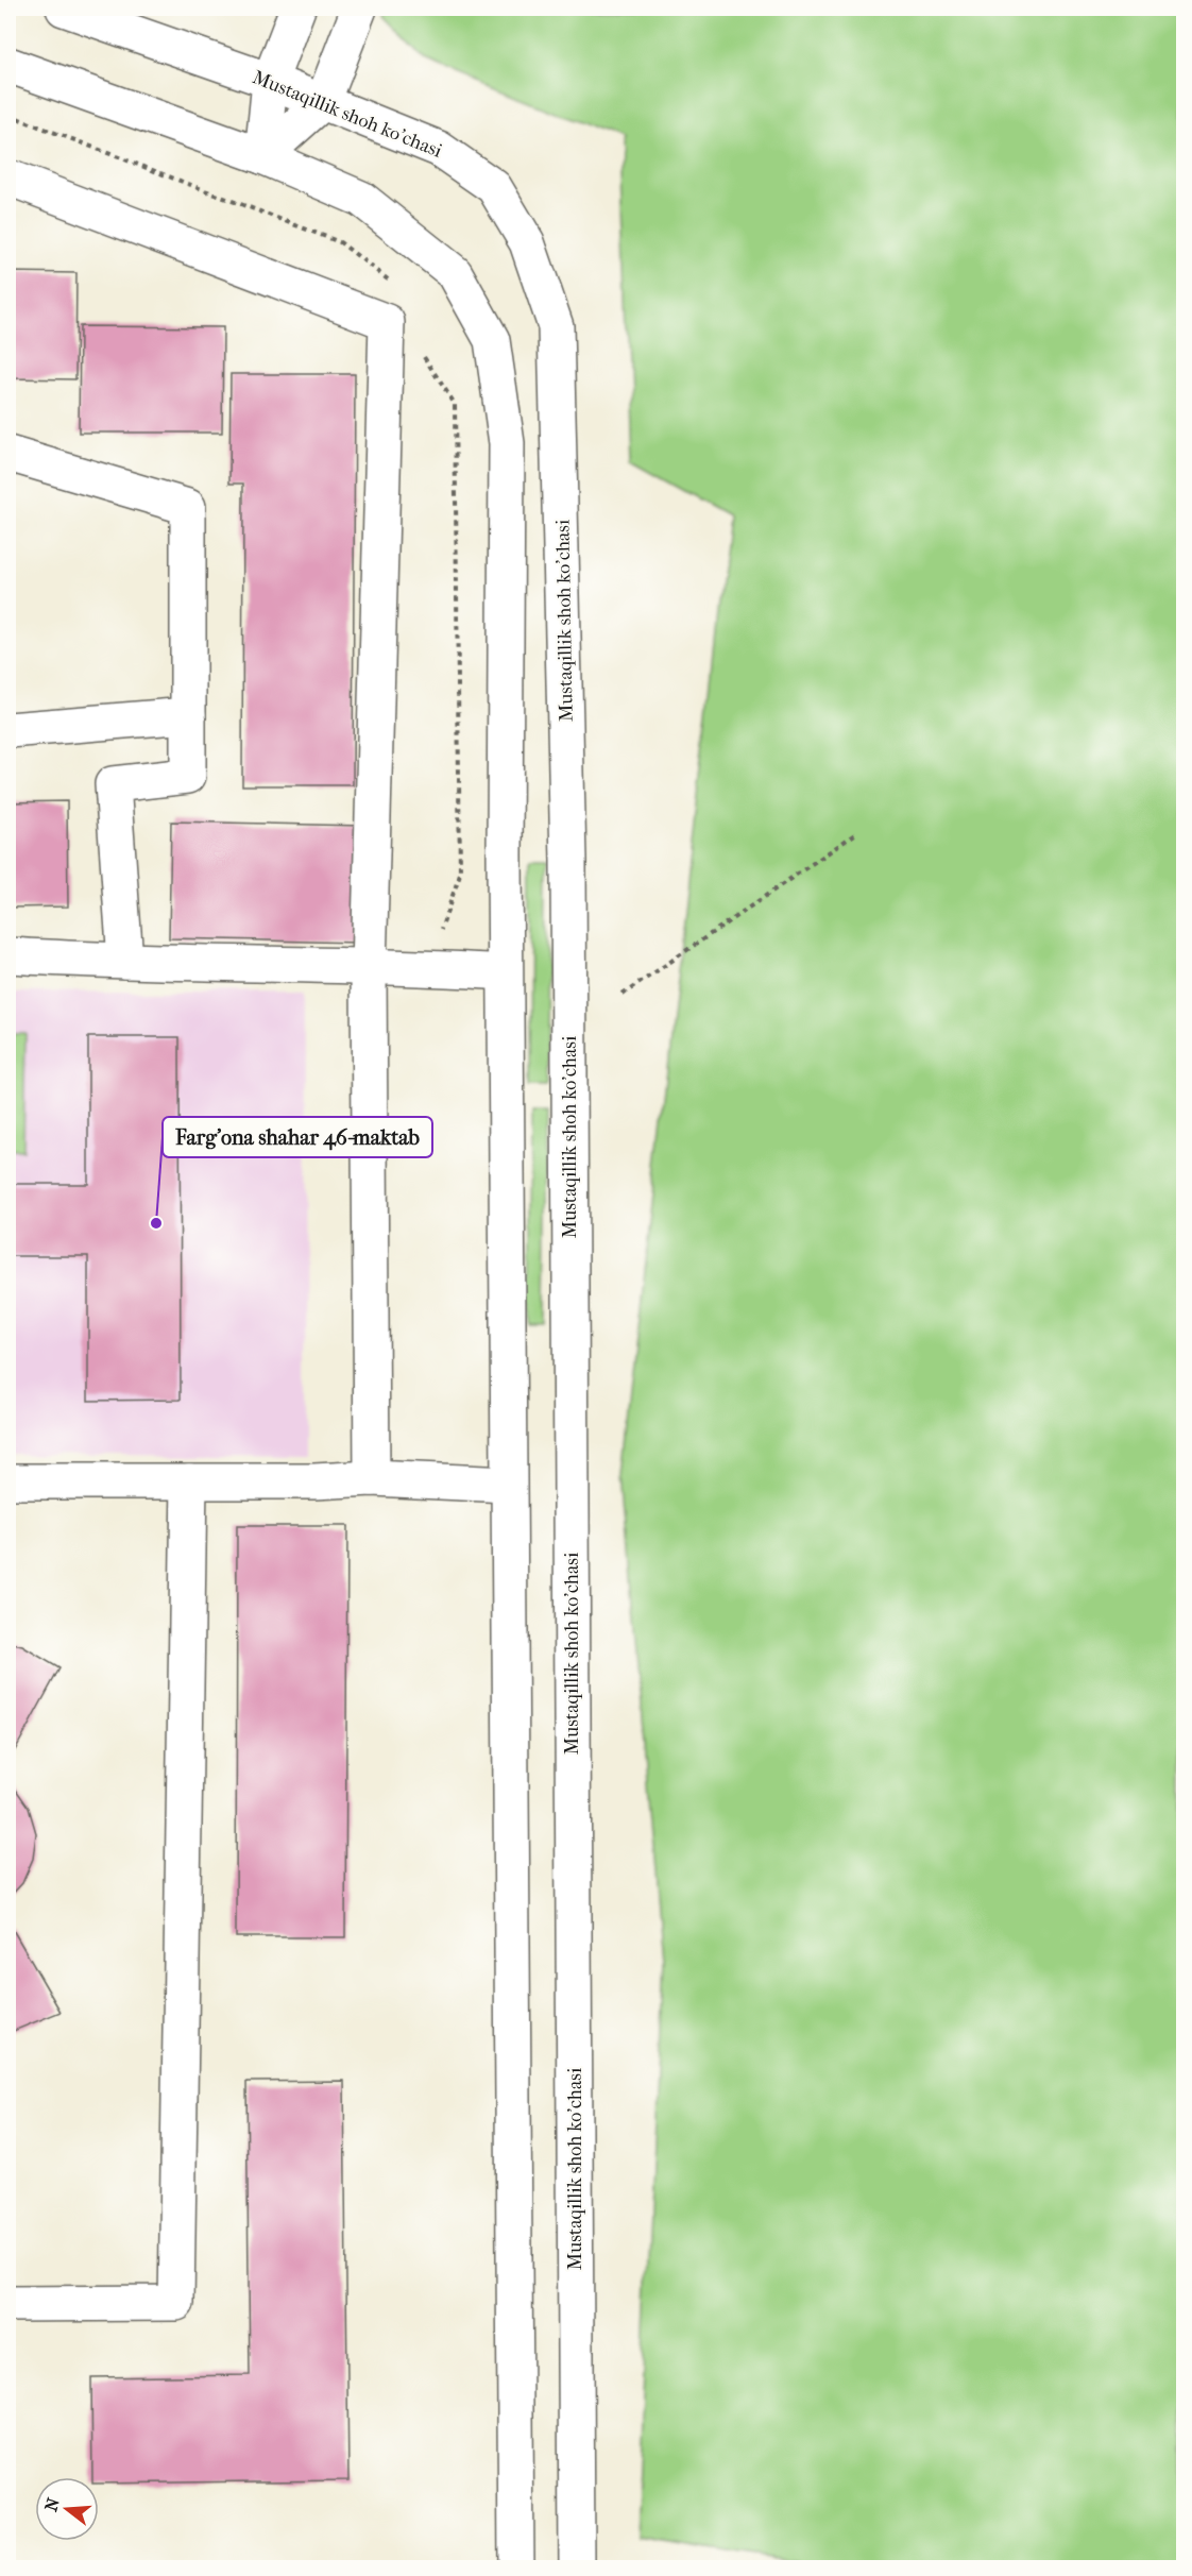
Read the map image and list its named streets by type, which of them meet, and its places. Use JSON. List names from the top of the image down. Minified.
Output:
{"streets":{"street":["Mustaqillik shoh ko'chasi"]},"places":["Farg'ona shahar 46-maktab"],"north":"left"}
